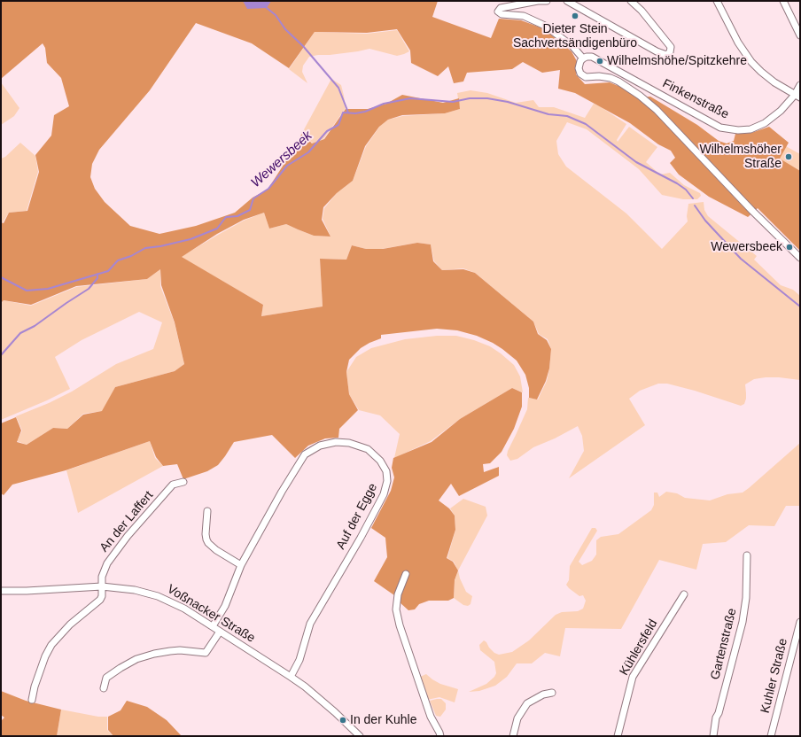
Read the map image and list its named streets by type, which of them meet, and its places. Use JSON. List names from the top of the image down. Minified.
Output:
{"streets":{"street":["Finkenstraße","Auf der Egge","An der Laffert","Voßnacker Straße","Gartenstraße","Kühlersfeld","Kuhler Straße"]},"crossings":[["Auf der Egge","Voßnacker Straße"],["An der Laffert","Voßnacker Straße"]],"water":["Wewersbeek"],"places":["Dieter Stein Sachvertsändigenbüro","Wilhelmshöhe/Spitzkehre","Wilhelmshöher Straße","Wewersbeek","In der Kuhle"]}
